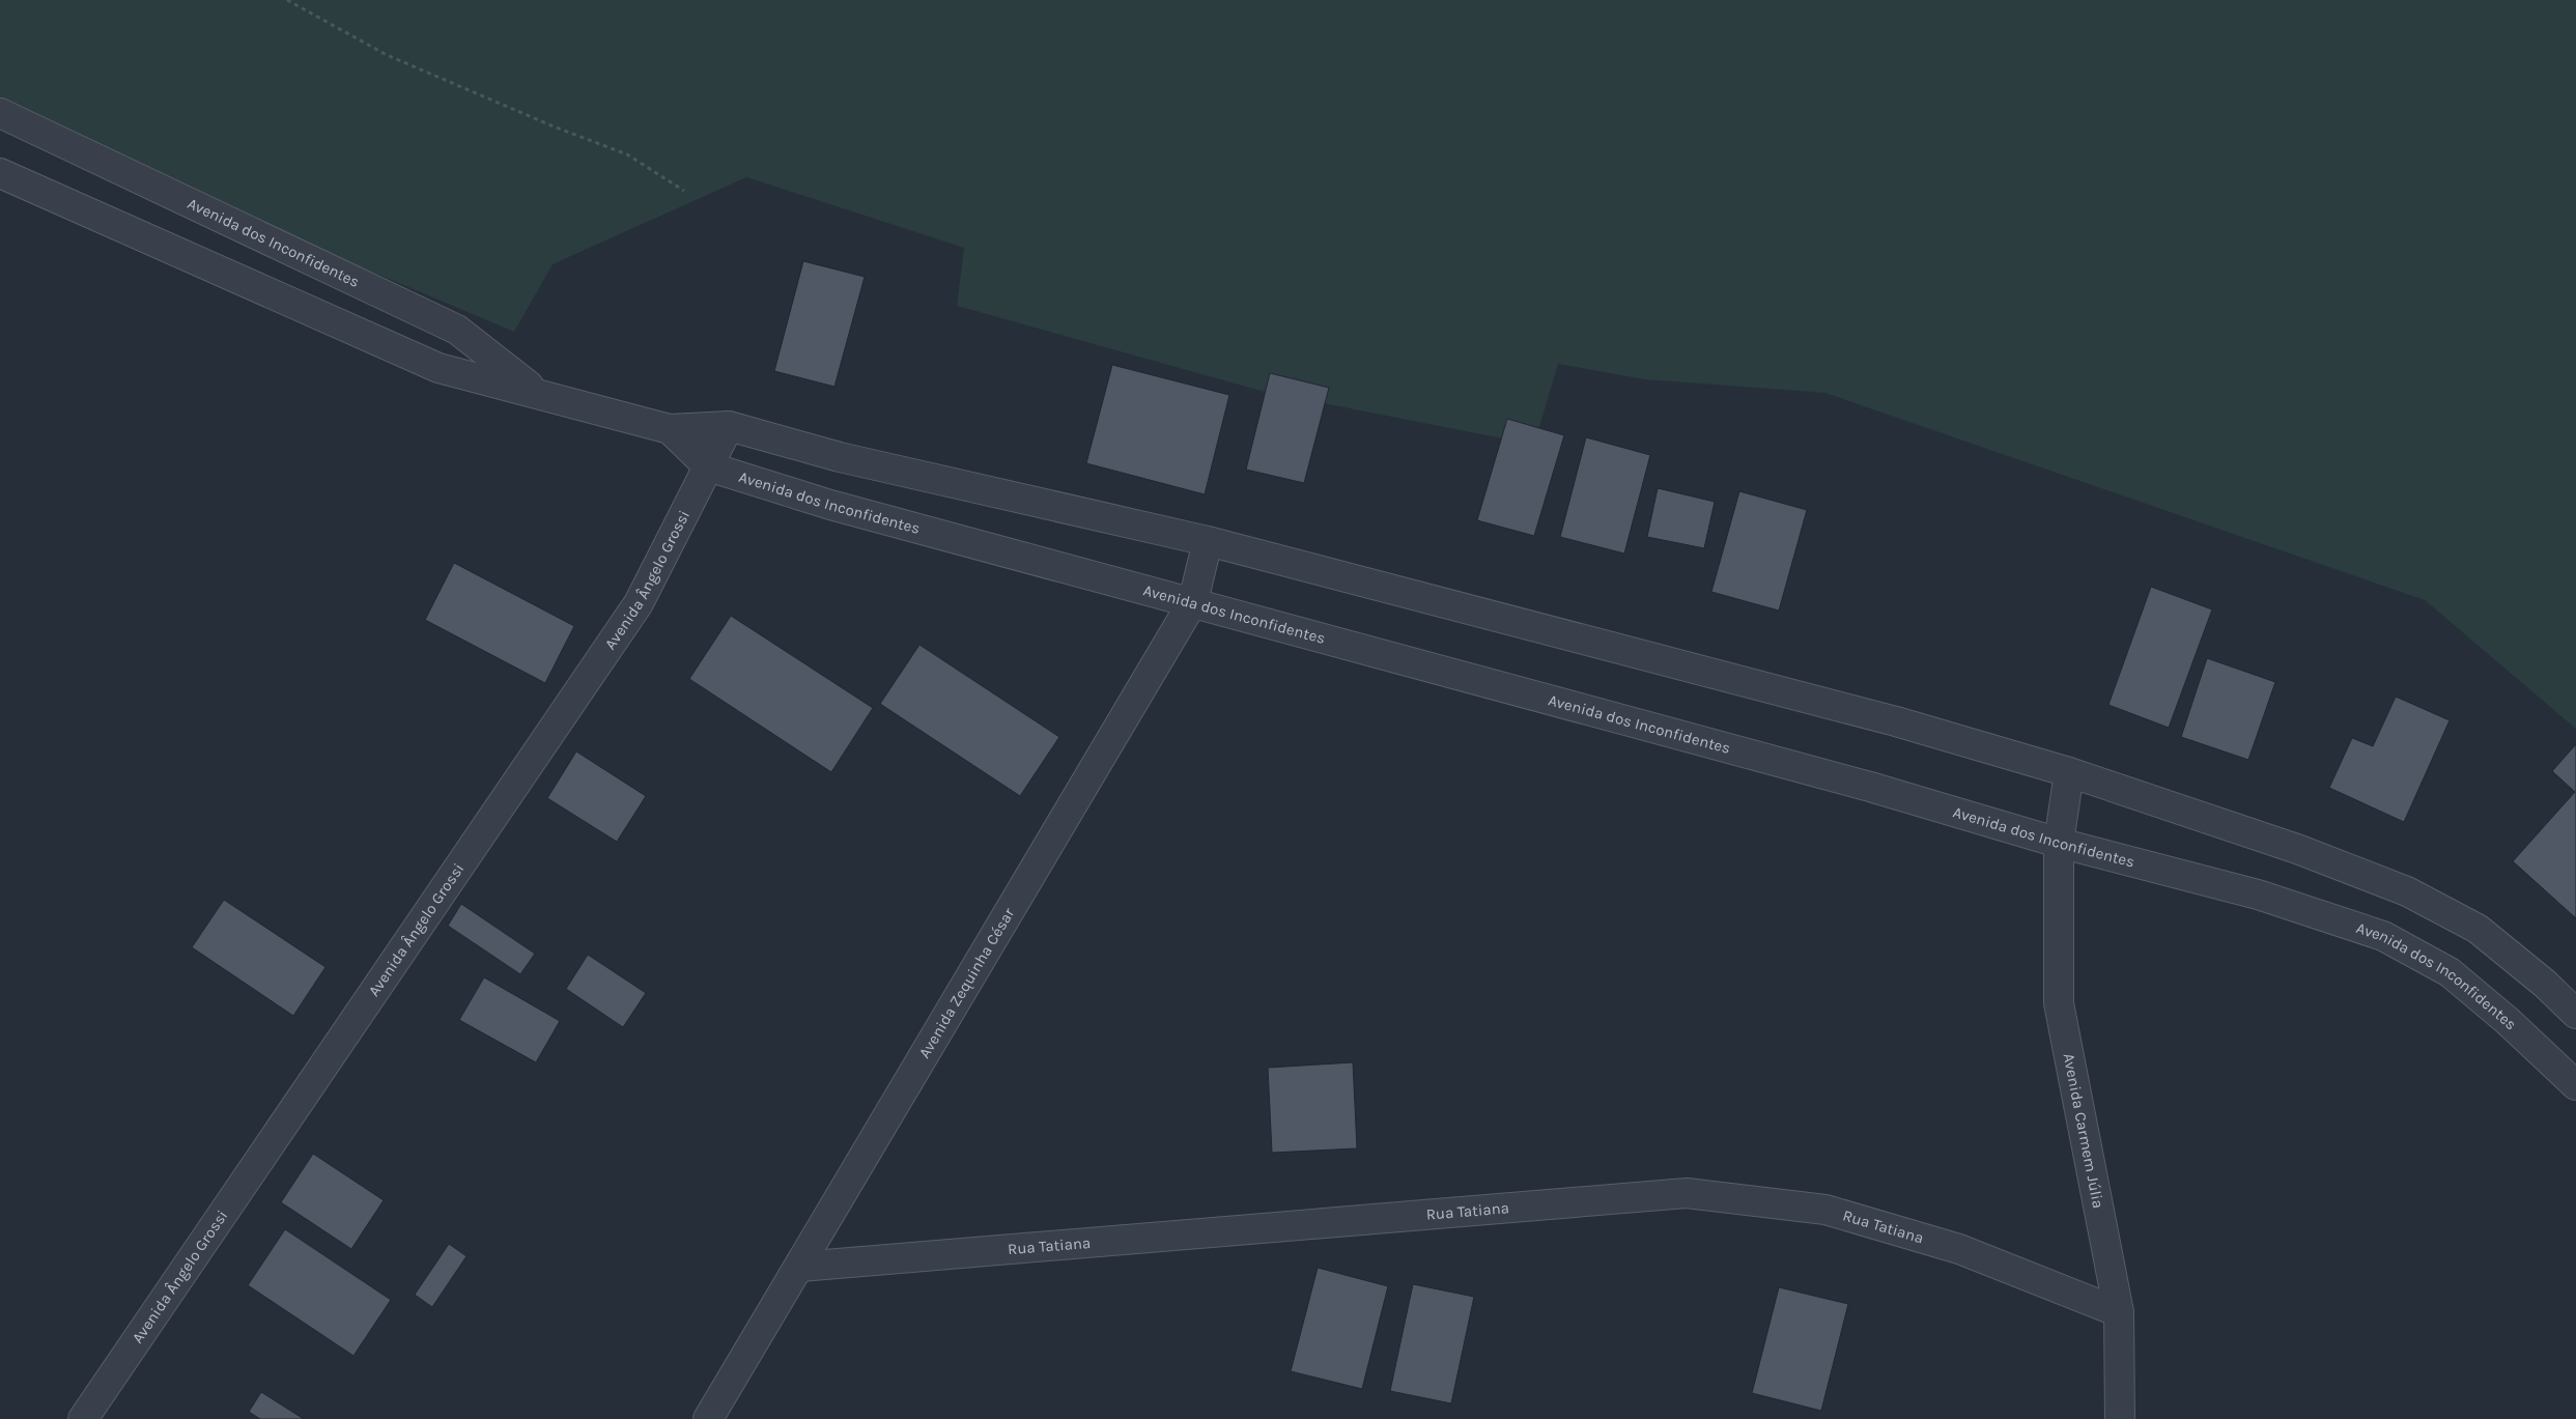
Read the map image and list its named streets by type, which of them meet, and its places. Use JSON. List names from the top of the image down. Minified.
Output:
{"streets":{"street":["Avenida dos Inconfidentes","Avenida Ângelo Grossi","Avenida Zequinha César","Avenida Carmem Júlia","Rua Tatiana"]},"crossings":[["Avenida dos Inconfidentes","Avenida Ângelo Grossi"],["Avenida dos Inconfidentes","Avenida Zequinha César"],["Avenida dos Inconfidentes","Avenida Carmem Júlia"],["Avenida Zequinha César","Rua Tatiana"],["Avenida Carmem Júlia","Rua Tatiana"]]}
